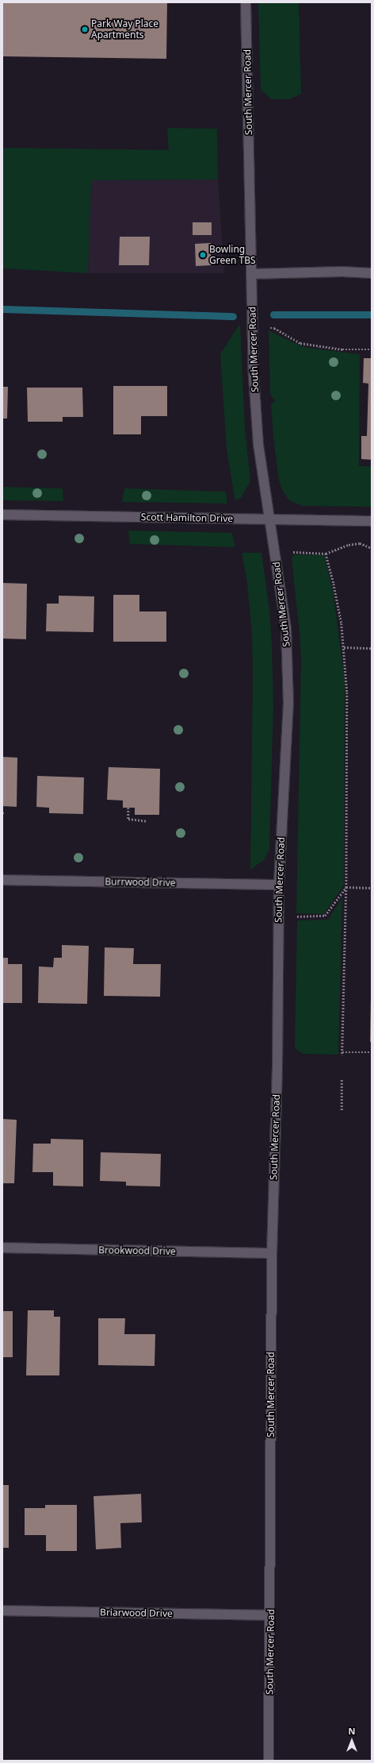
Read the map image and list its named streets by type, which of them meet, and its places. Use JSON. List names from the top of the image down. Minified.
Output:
{"streets":{"street":["South Mercer Road","Scott Hamilton Drive","Burrwood Drive","Brookwood Drive","Briarwood Drive"]},"crossings":[["South Mercer Road","Scott Hamilton Drive"],["South Mercer Road","Burrwood Drive"],["South Mercer Road","Brookwood Drive"],["South Mercer Road","Briarwood Drive"]],"places":["Park Way Place Apartments","Bowling Green TBS"],"north":"top"}
